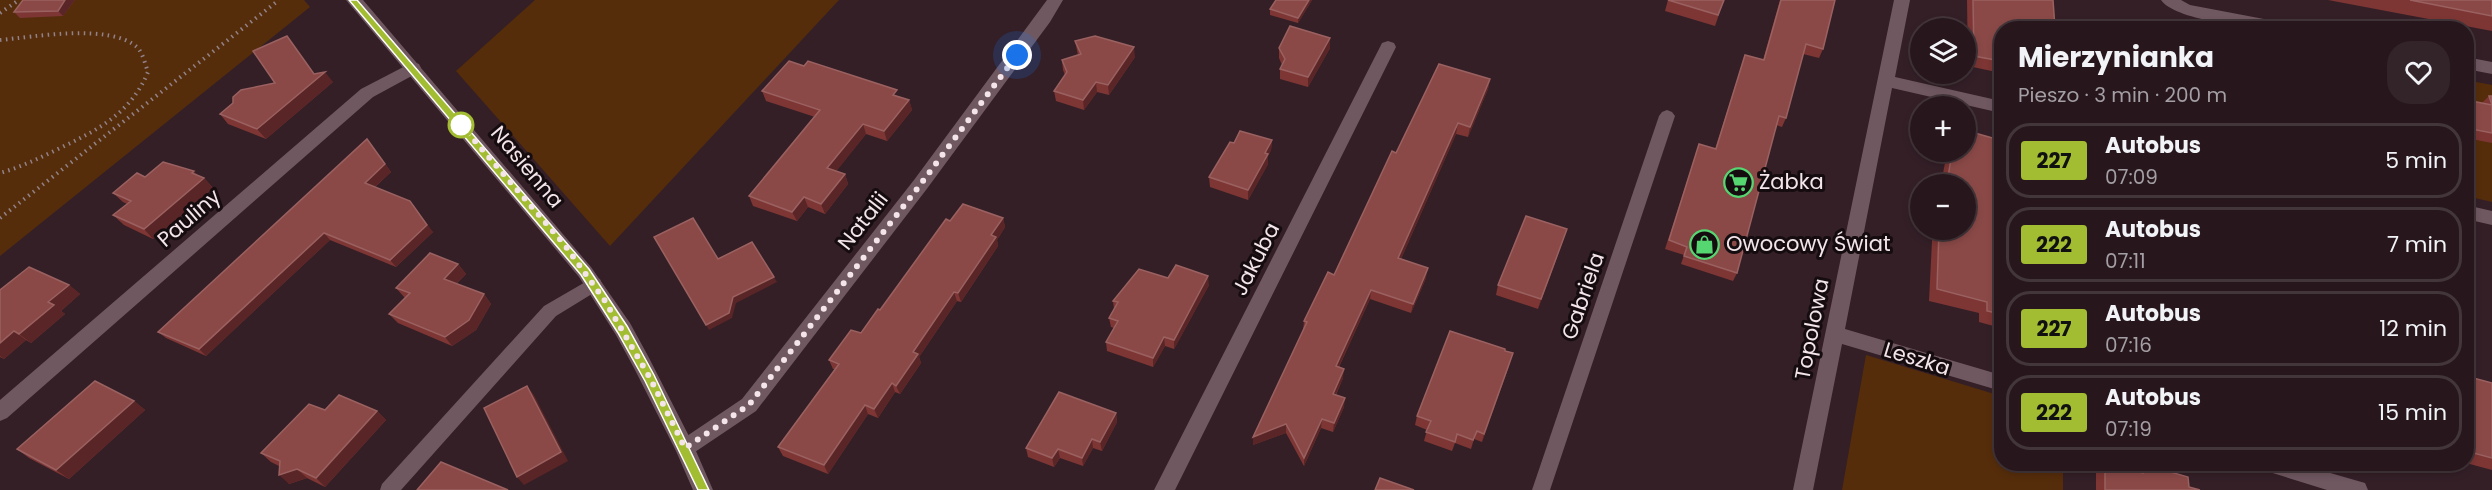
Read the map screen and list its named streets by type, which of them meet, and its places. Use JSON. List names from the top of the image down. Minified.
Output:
{"streets":{"street":["Nasienna","Pauliny","Natalii","Jakuba","Topolowa","Leszka"],"lane":["Gabriela"]},"crossings":[["Nasienna","Pauliny"],["Nasienna","Natalii"],["Topolowa","Leszka"]],"places":{"supermarket":["Żabka"],"shop":["Owocowy Świat"]},"lines":["bus line 227"],"page":{"map_buttons":["+","−"],"heading":["Mierzynianka","Pieszo · 3 min · 200 m"],"list":[{"mark":"227","name":"Autobus","note":"07:09","value":"5 min"},{"mark":"222","name":"Autobus","note":"07:11","value":"7 min"},{"mark":"227","name":"Autobus","note":"07:16","value":"12 min"},{"mark":"222","name":"Autobus","note":"07:19","value":"15 min"}]}}
